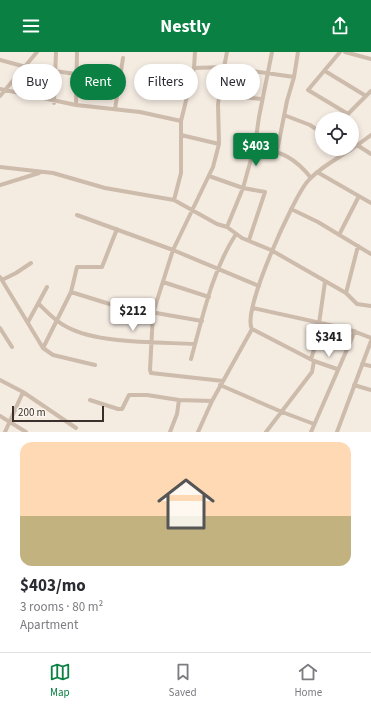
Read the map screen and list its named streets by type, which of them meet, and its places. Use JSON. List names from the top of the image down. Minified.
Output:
{"scale_bar":"200 m","page":{"header":"Nestly","chip":["Buy","Rent","Filters","New"],"price":["$403","$212","$341"],"scale":"200 m","list":[{"name":"$403/mo","note":"3 rooms · 80 m² · Apartment"}],"tabs":["Map","Saved","Home"]}}
